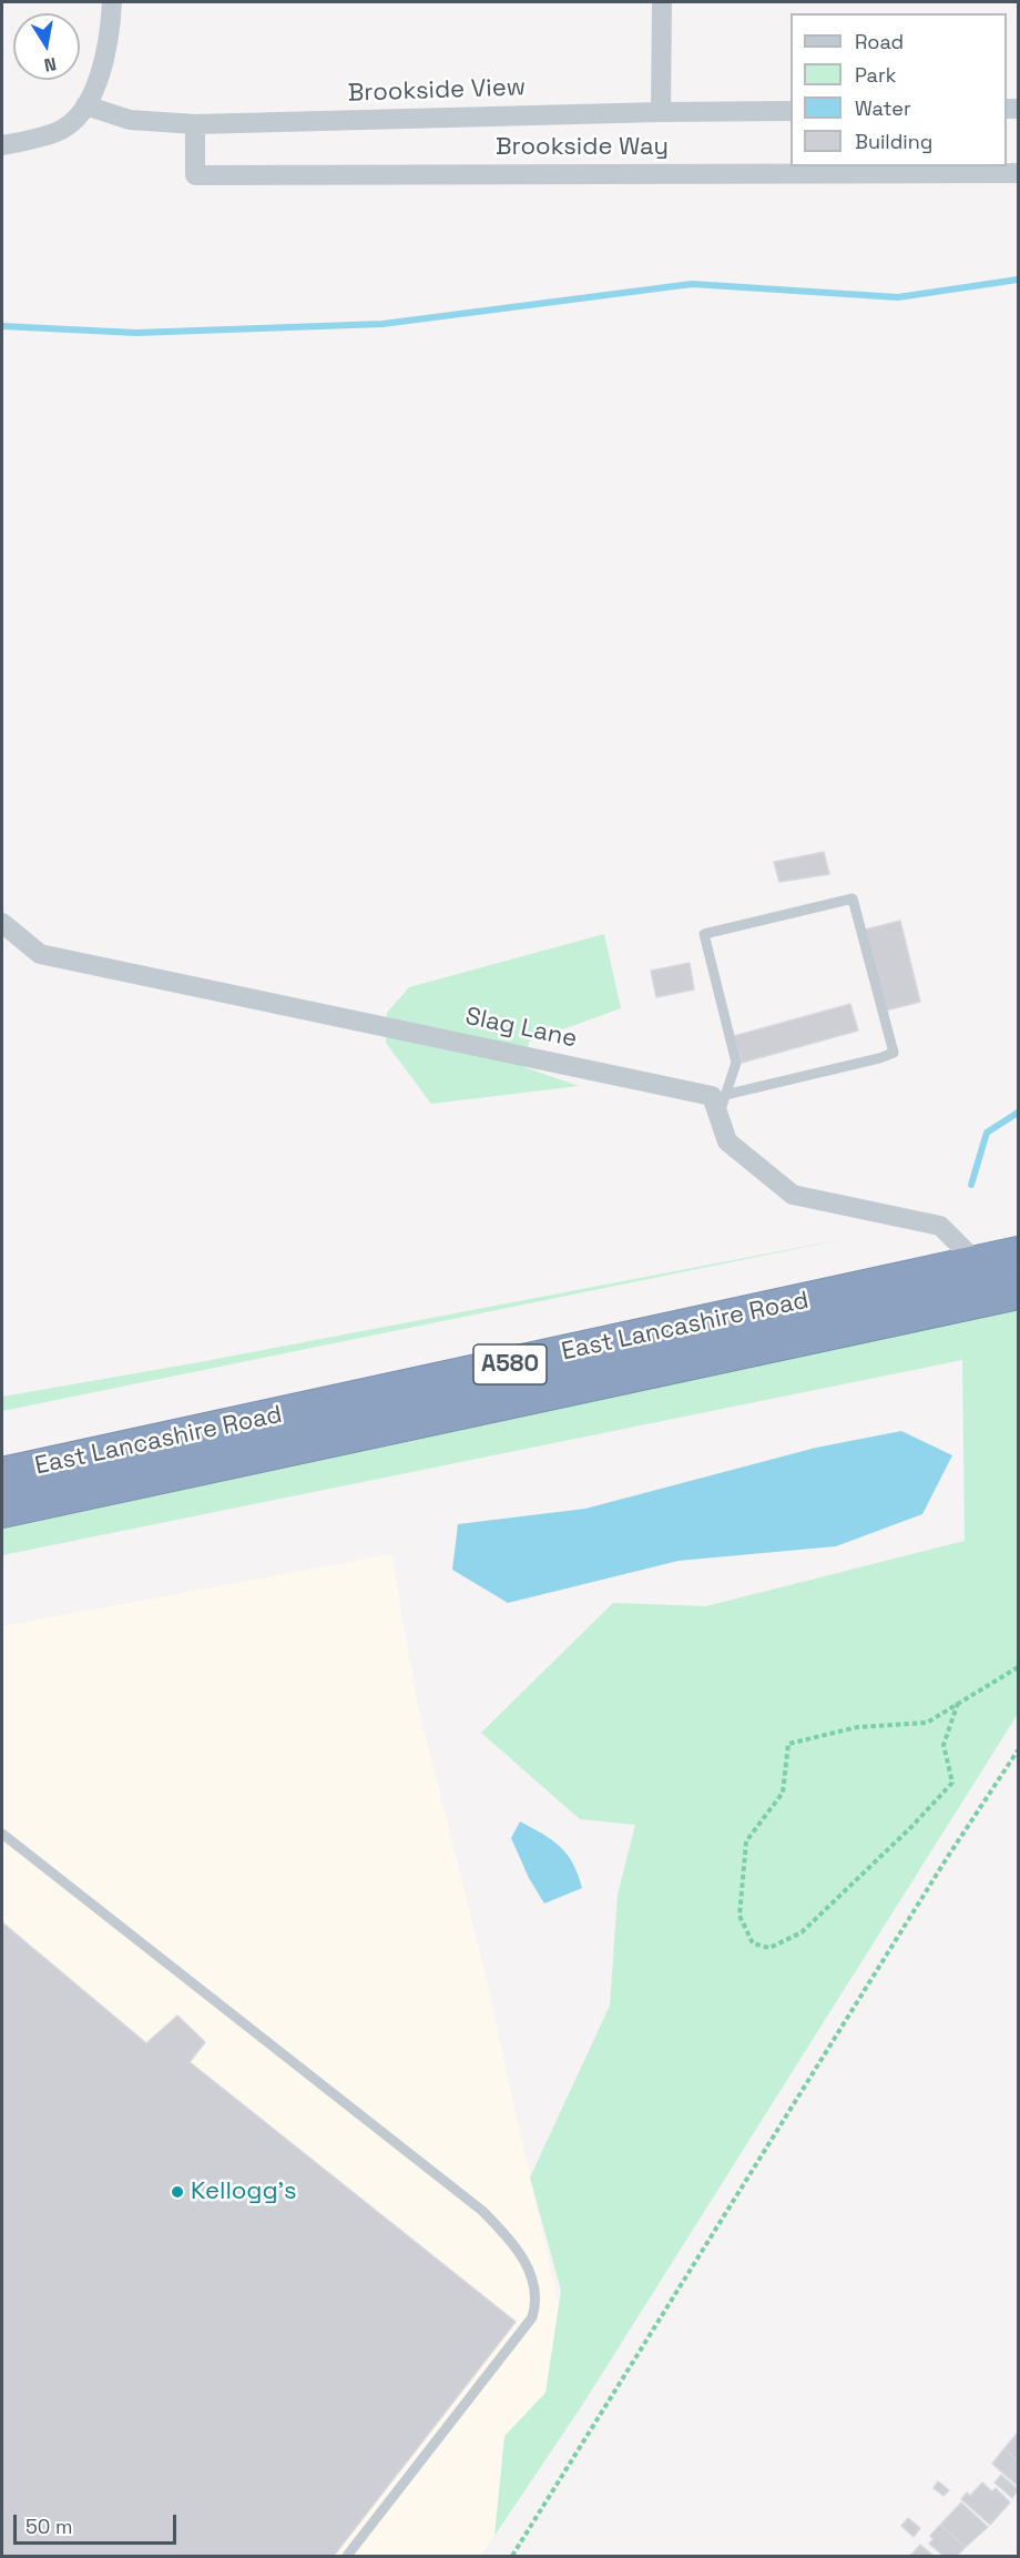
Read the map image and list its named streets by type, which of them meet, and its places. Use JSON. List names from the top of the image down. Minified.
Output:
{"streets":{"highway":["East Lancashire Road","A580"],"street":["Brookside View","Brookside Way","Slag Lane"]},"crossings":[["Brookside View","Brookside Way"],["Slag Lane","East Lancashire Road"]],"places":["Kellogg's"],"legend":["Road","Park","Water","Building"],"scale_bar":"50 m","north":"bottom"}
